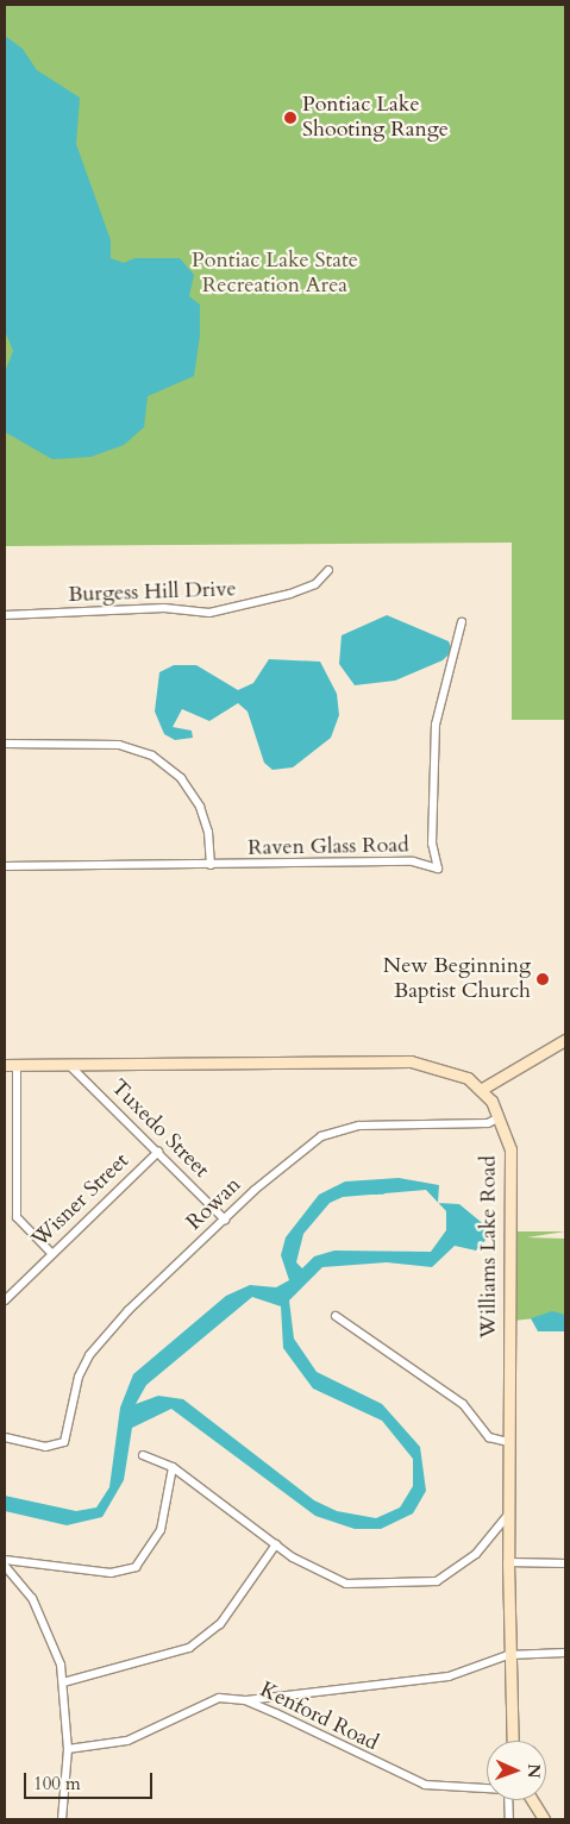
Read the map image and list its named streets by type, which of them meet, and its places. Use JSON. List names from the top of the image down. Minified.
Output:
{"streets":{"main road":["Williams Lake Road"],"street":["Burgess Hill Drive","Raven Glass Road","Tuxedo Street","Wisner Street","Rowan","Kenford Road"]},"crossings":[["Tuxedo Street","Wisner Street"],["Tuxedo Street","Rowan"],["Tuxedo Street","Williams Lake Road"],["Rowan","Williams Lake Road"]],"parks":["Pontiac Lake State Recreation Area"],"places":["Pontiac Lake Shooting Range","New Beginning Baptist Church"],"scale_bar":"100 m","north":"right"}
